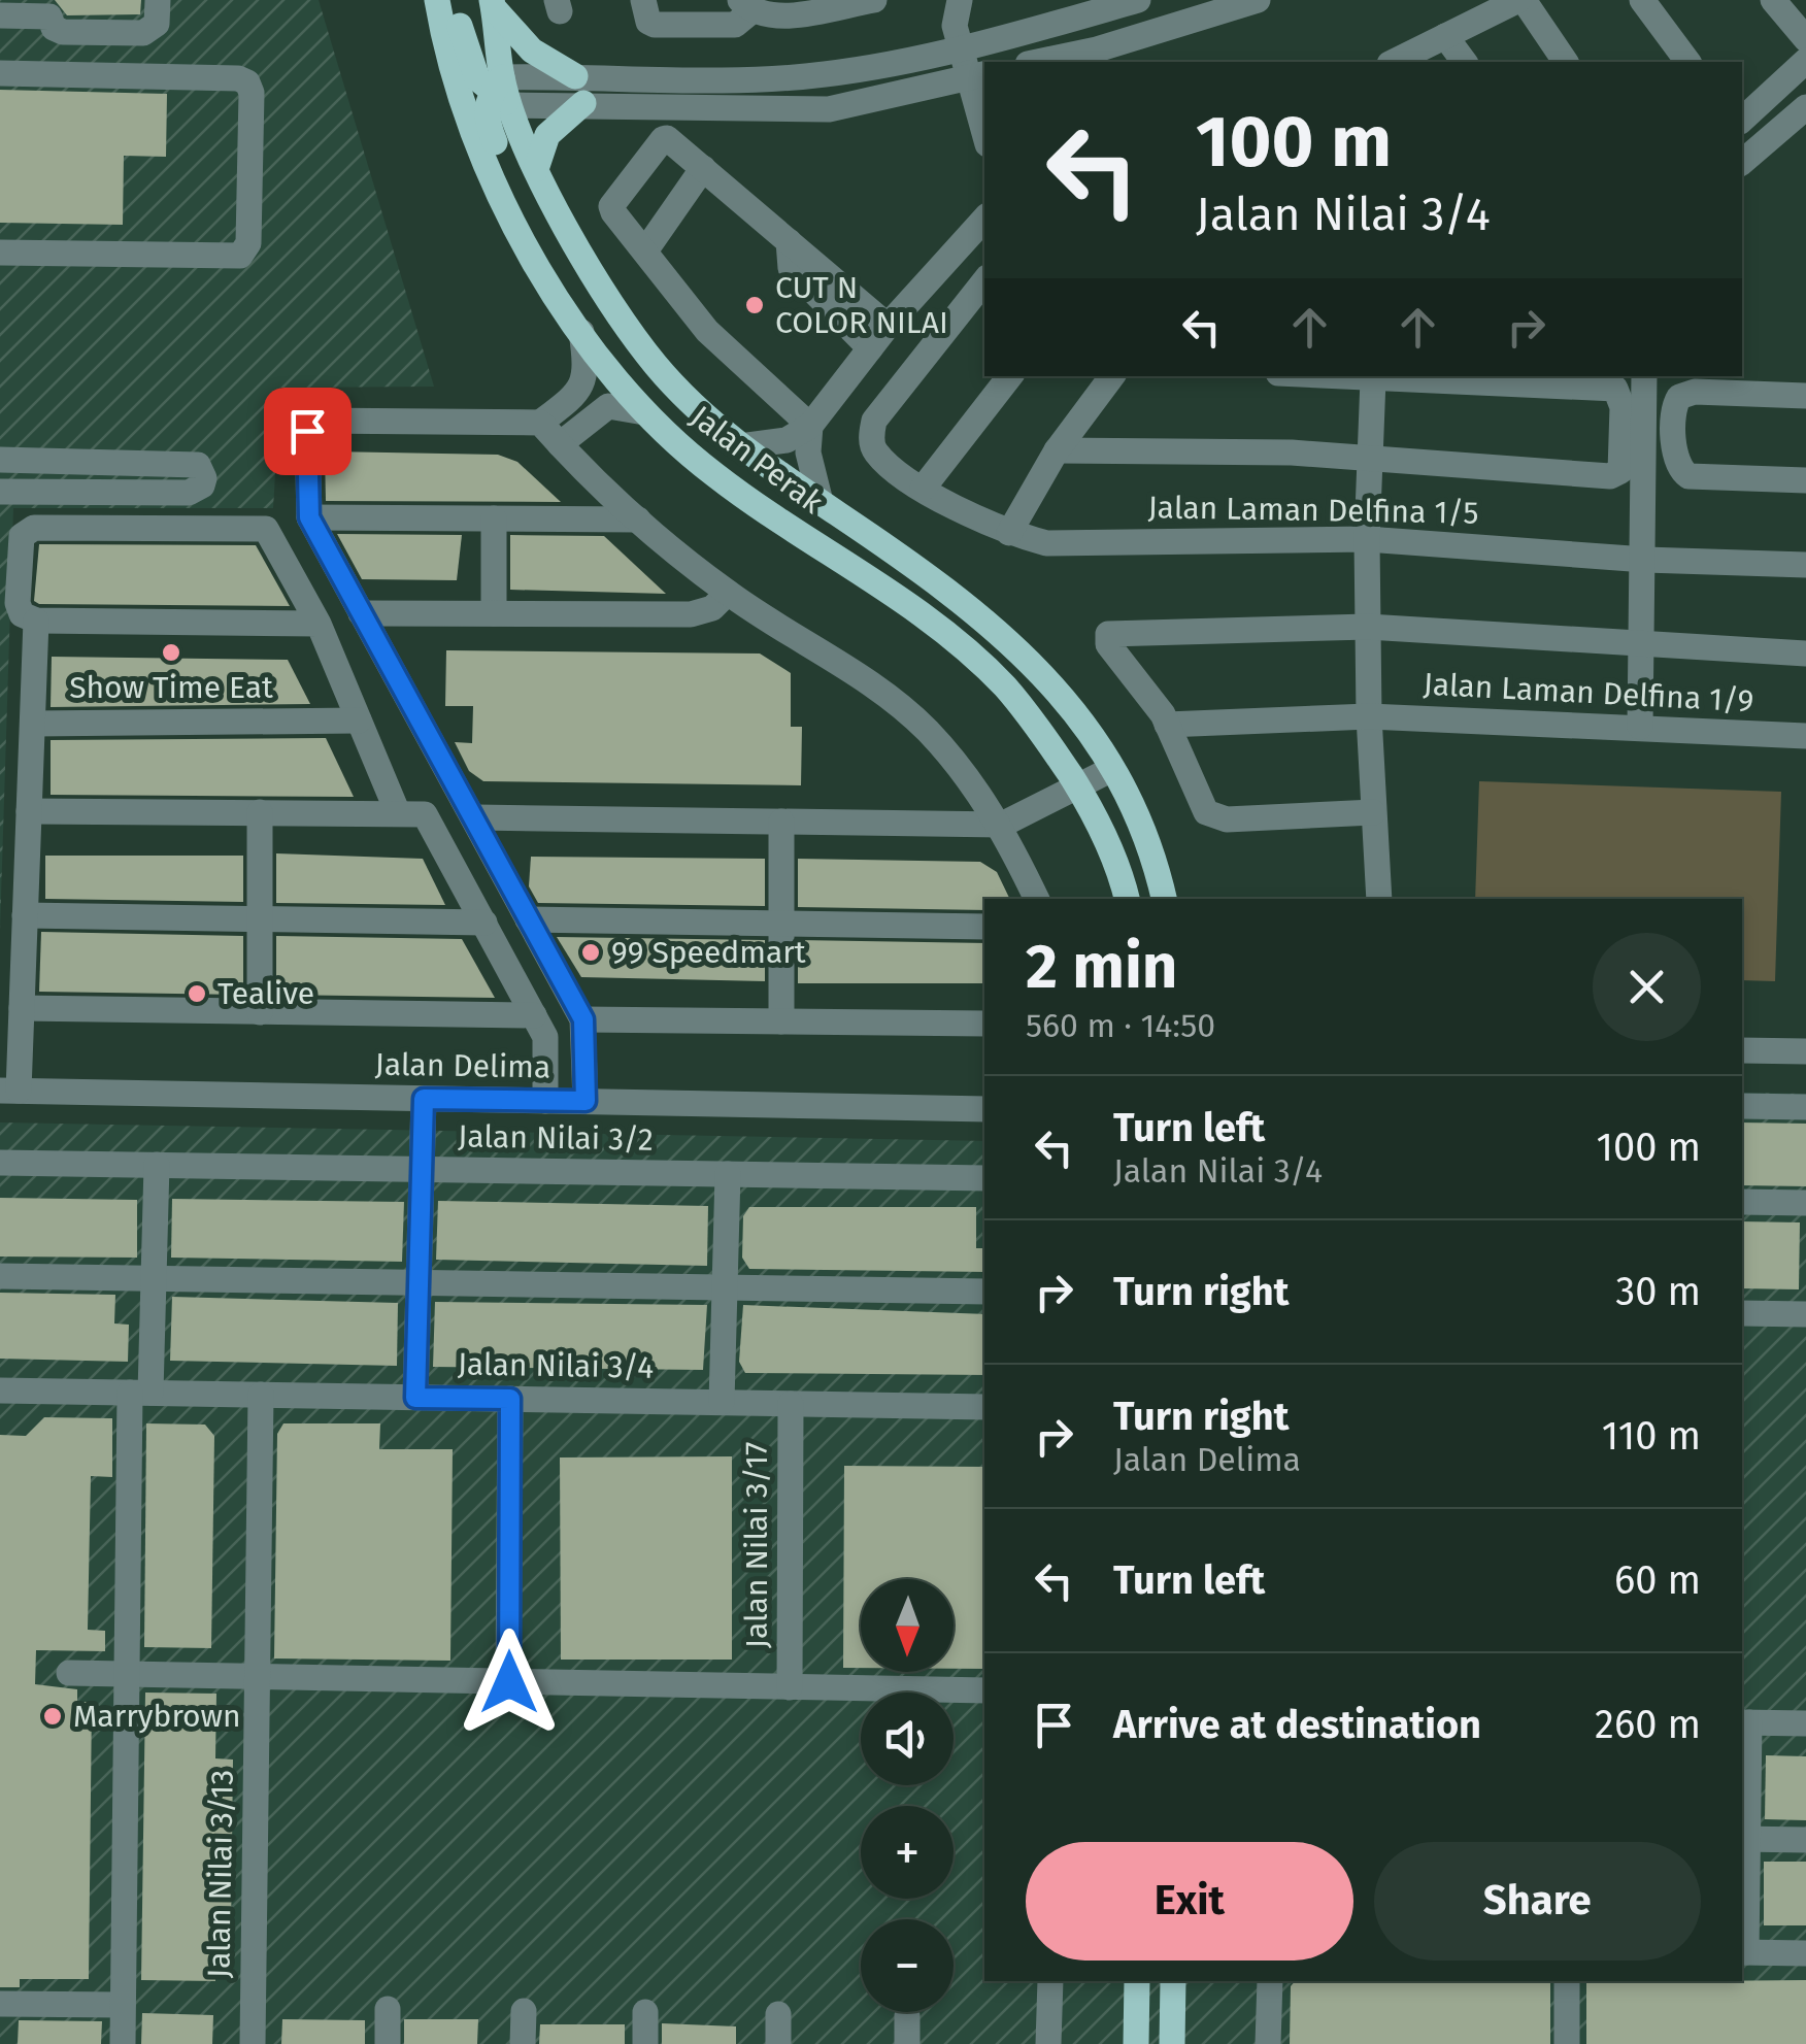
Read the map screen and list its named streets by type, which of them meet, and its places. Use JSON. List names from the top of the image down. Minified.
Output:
{"streets":{"main road":["Jalan Perak"],"street":["Jalan Laman Delfina 1/5","Jalan Laman Delfina 1/9","Jalan Delima","Jalan Nilai 3/2","Jalan Nilai 3/4","Jalan Nilai 3/17","Jalan Nilai 3/13"]},"crossings":[["Jalan Nilai 3/4","Jalan Nilai 3/17"],["Jalan Nilai 3/4","Jalan Nilai 3/13"]],"places":["CUT N COLOR NILAI","Show Time Eat","99 Speedmart","Tealive","Marrybrown"],"north":"bottom","page":{"turn":["100 m","Jalan Nilai 3/4"],"heading":["2 min","560 m · 14:50"],"list":[{"name":"Turn left","note":"Jalan Nilai 3/4","value":"100 m"},{"name":"Turn right","value":"30 m"},{"name":"Turn right","note":"Jalan Delima","value":"110 m"},{"name":"Turn left","value":"60 m"},{"name":"Arrive at destination","value":"260 m"}],"map_buttons":["+","−"],"buttons":["Exit","Share"]}}
